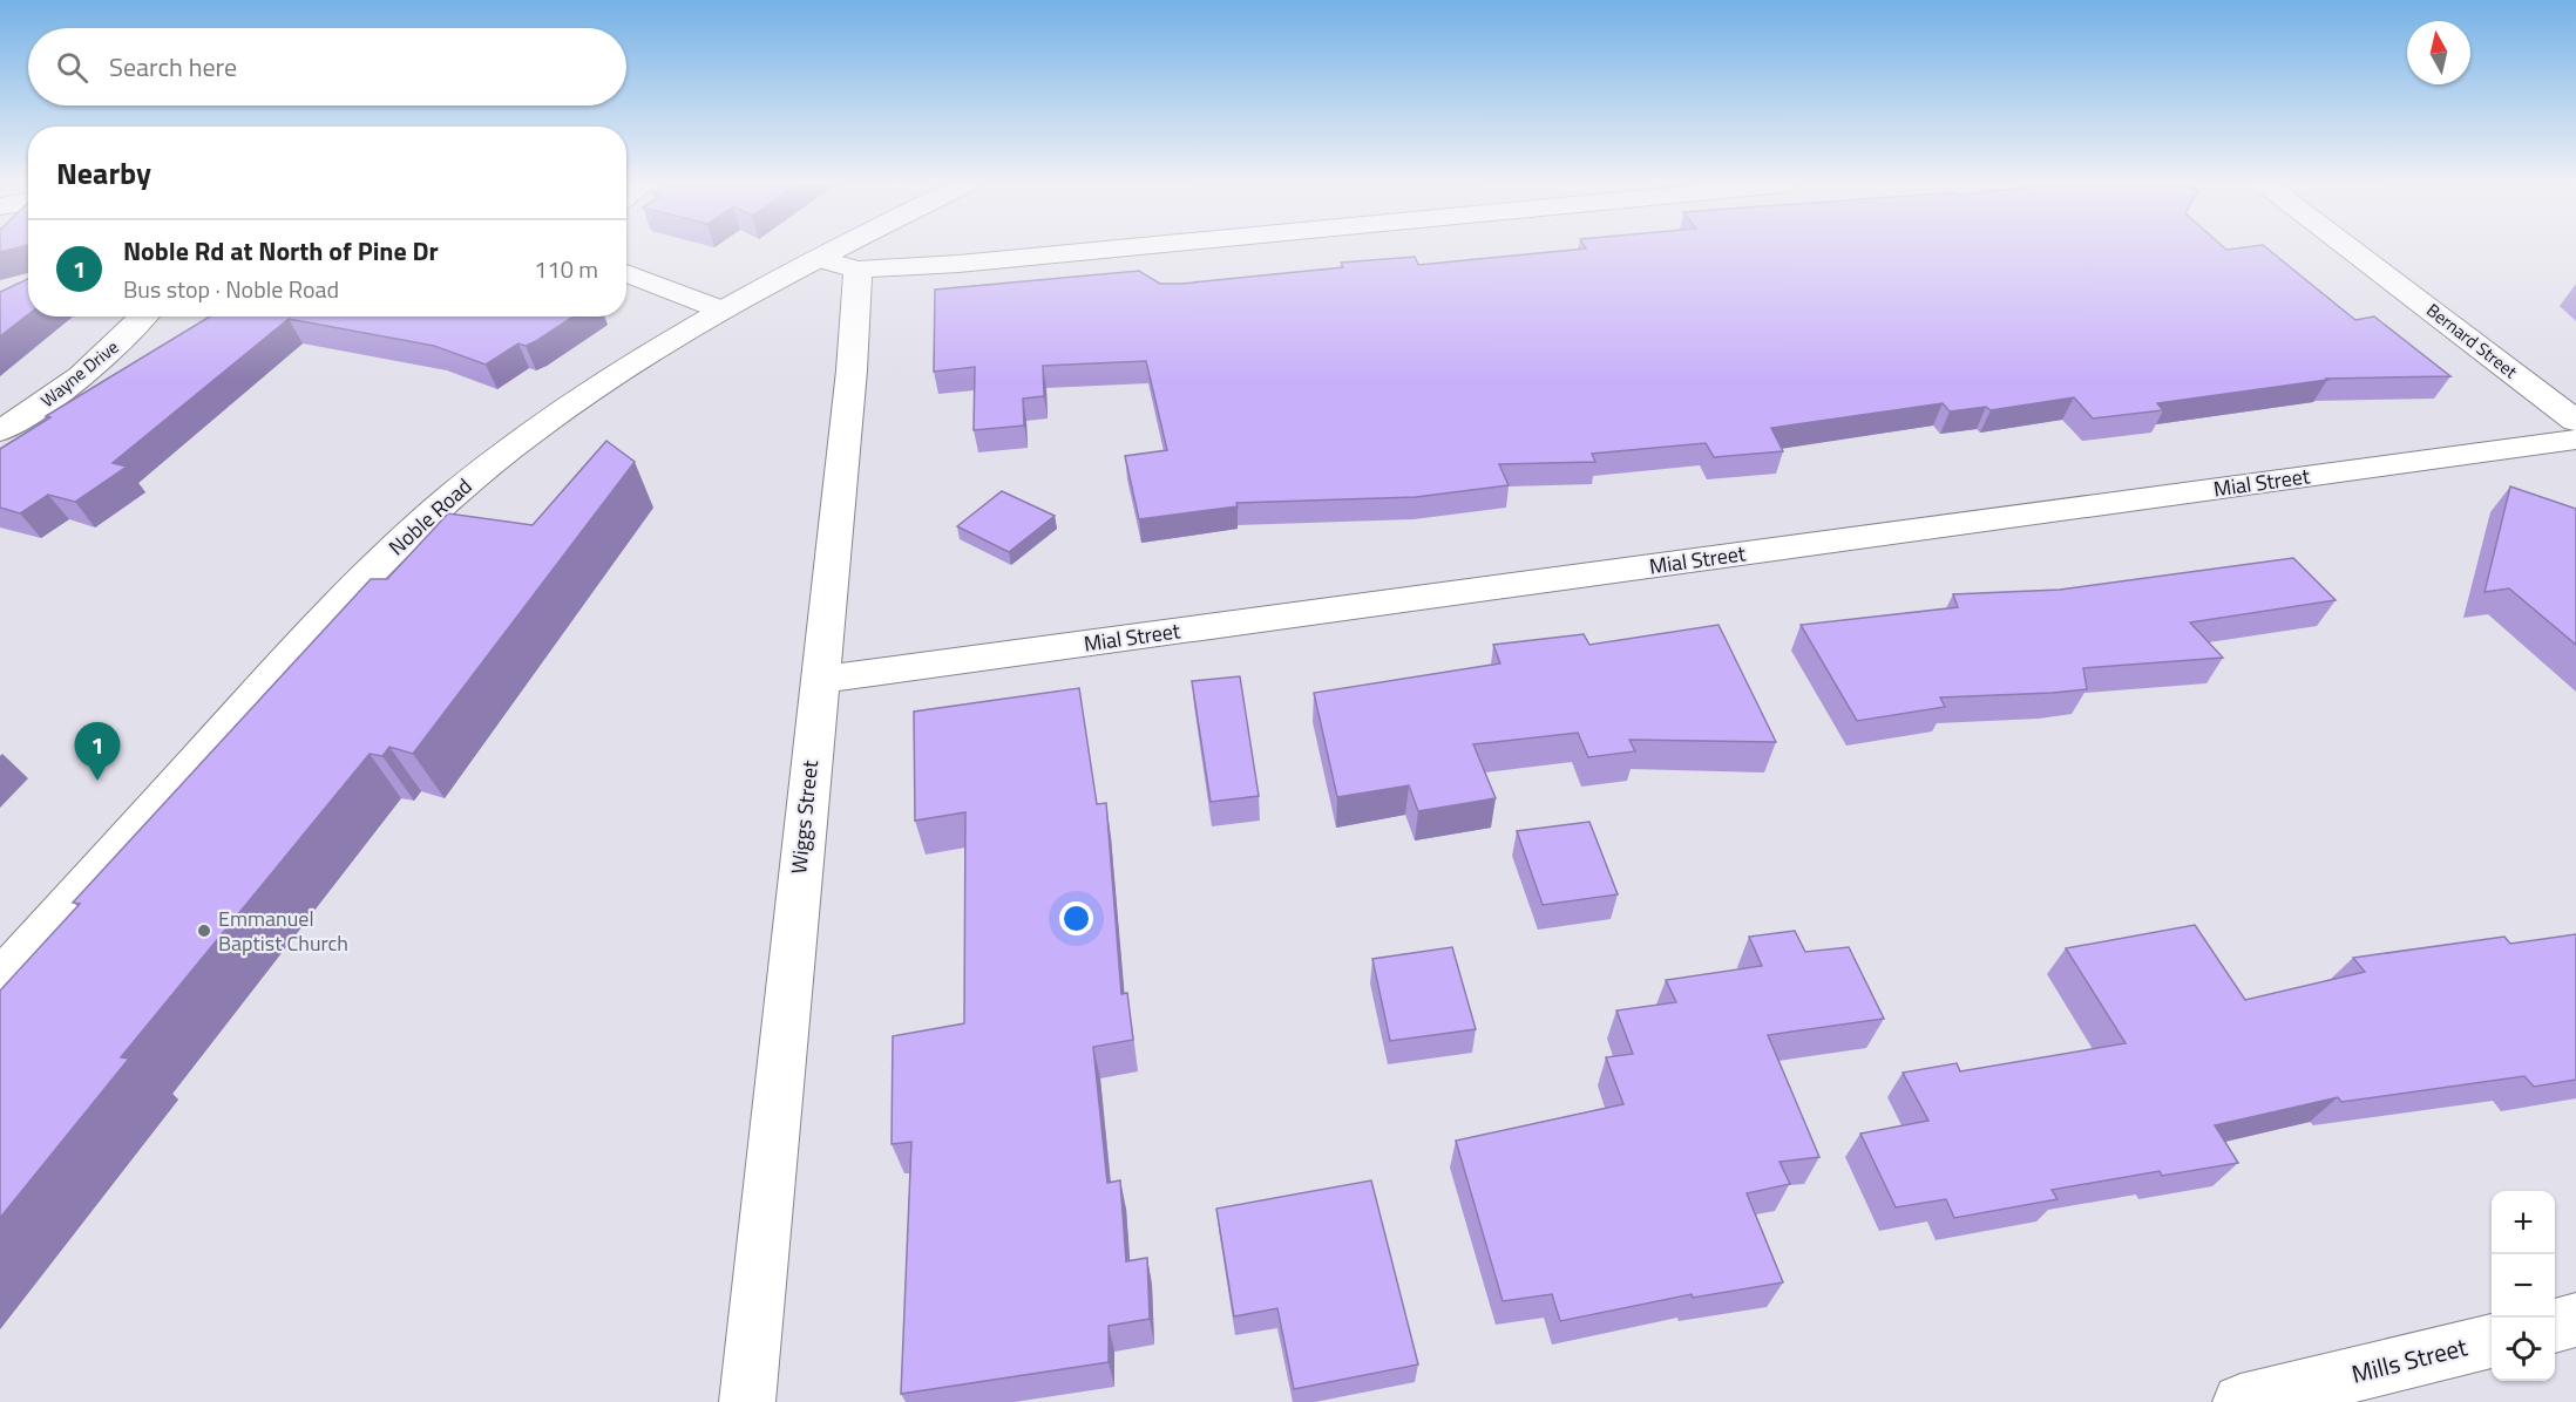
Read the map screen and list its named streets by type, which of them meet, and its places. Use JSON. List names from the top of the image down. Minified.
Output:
{"streets":{"street":["Bernard Street","Wayne Drive","Mial Street","Noble Road","Wiggs Street","Mills Street"]},"crossings":[["Mial Street","Wiggs Street"],["Noble Road","Wiggs Street"]],"places":["Emmanuel Baptist Church"],"north":"top","page":{"search":"Search here","heading":"Nearby","list":[{"mark":"1","name":"Noble Rd at North of Pine Dr","note":"Bus stop · Noble Road","value":"110 m"}],"pins":"1","map_buttons":["+","−"]}}
